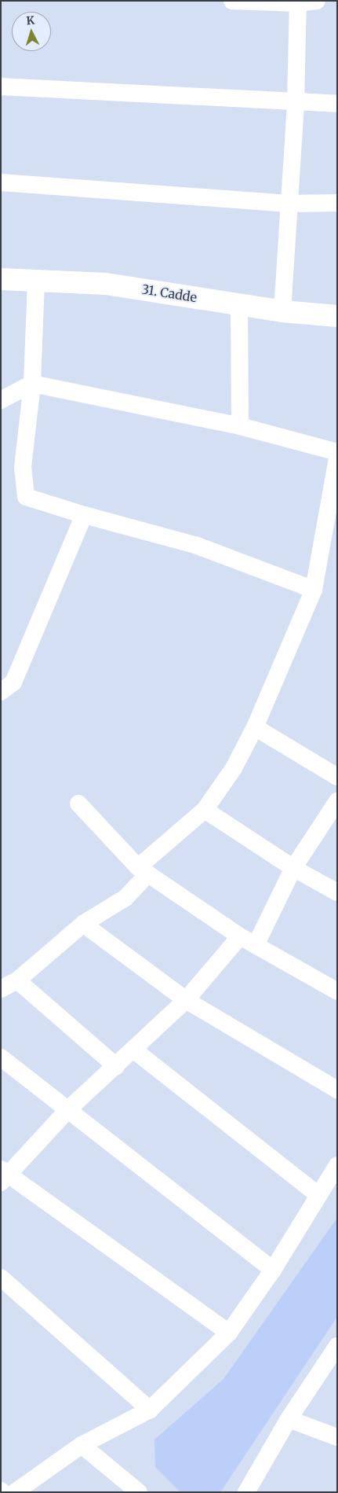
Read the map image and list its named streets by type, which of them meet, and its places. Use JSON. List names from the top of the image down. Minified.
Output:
{"streets":{"street":["31. Cadde"]},"north":"top"}
